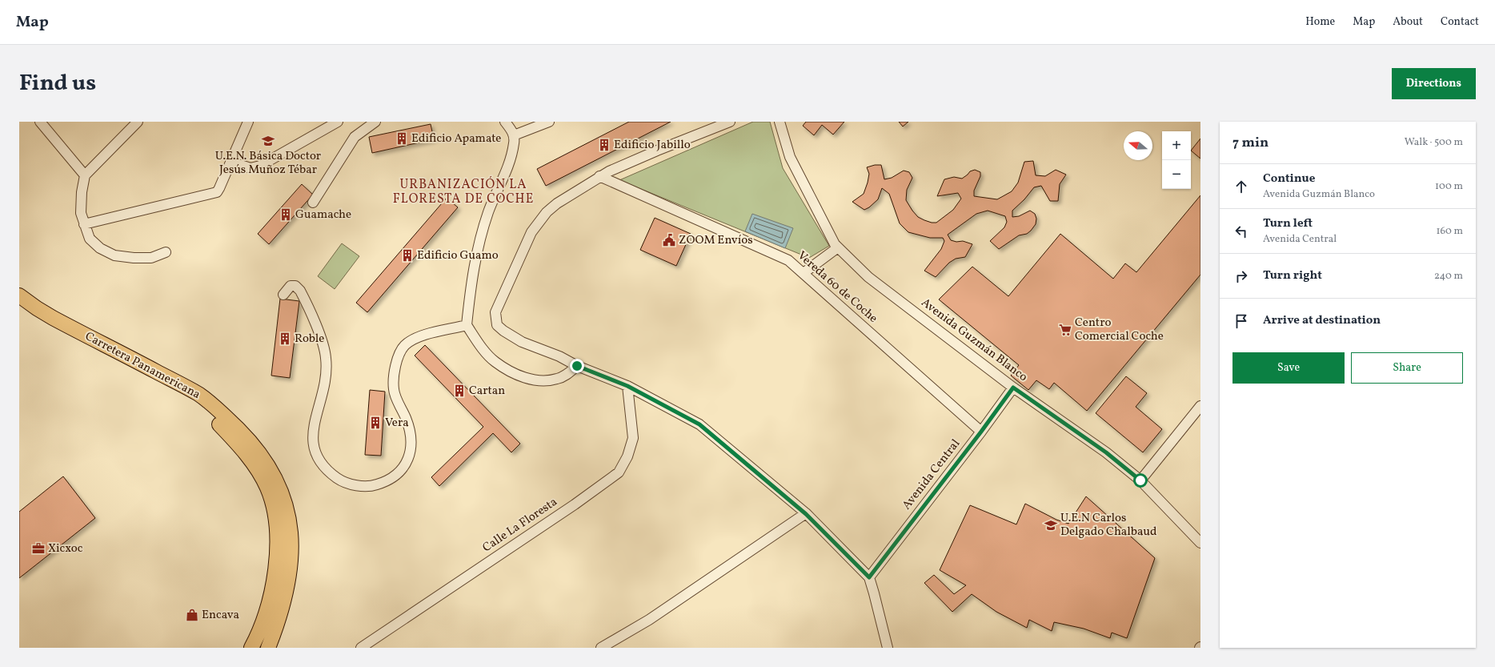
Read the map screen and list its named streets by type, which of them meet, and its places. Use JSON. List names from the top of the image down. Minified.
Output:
{"streets":{"main road":["Carretera Panamericana"],"street":["Vereda 60 de Coche","Avenida Guzmán Blanco","Avenida Central","Calle La Floresta"]},"crossings":[["Vereda 60 de Coche","Avenida Central"],["Avenida Guzmán Blanco","Avenida Central"]],"districts":["URBANIZACIÓN LA FLORESTA DE COCHE"],"places":{"building":["Edificio Apamate","Edificio Jabillo","Guamache","Edificio Guamo","Roble","Cartan","Vera"],"school or university":["U.E.N. Básica Doctor Jesús Muñoz Tébar","U.E.N Carlos Delgado Chalbaud"],"public building":["ZOOM Envíos"],"supermarket":["Centro Comercial Coche"],"office":["Xicxoc"],"shop":["Encava"]},"north":"left","page":{"header":"Map","nav":["Home","Map","About","Contact"],"title":"Find us","buttons":["Directions",["Save","Share"]],"heading":["7 min","Walk · 500 m"],"map_buttons":["+","−"],"list":[["Continue","Avenida Guzmán Blanco","100 m"],["Turn left","Avenida Central","160 m"],["Turn right","240 m"],"Arrive at destination"]}}
